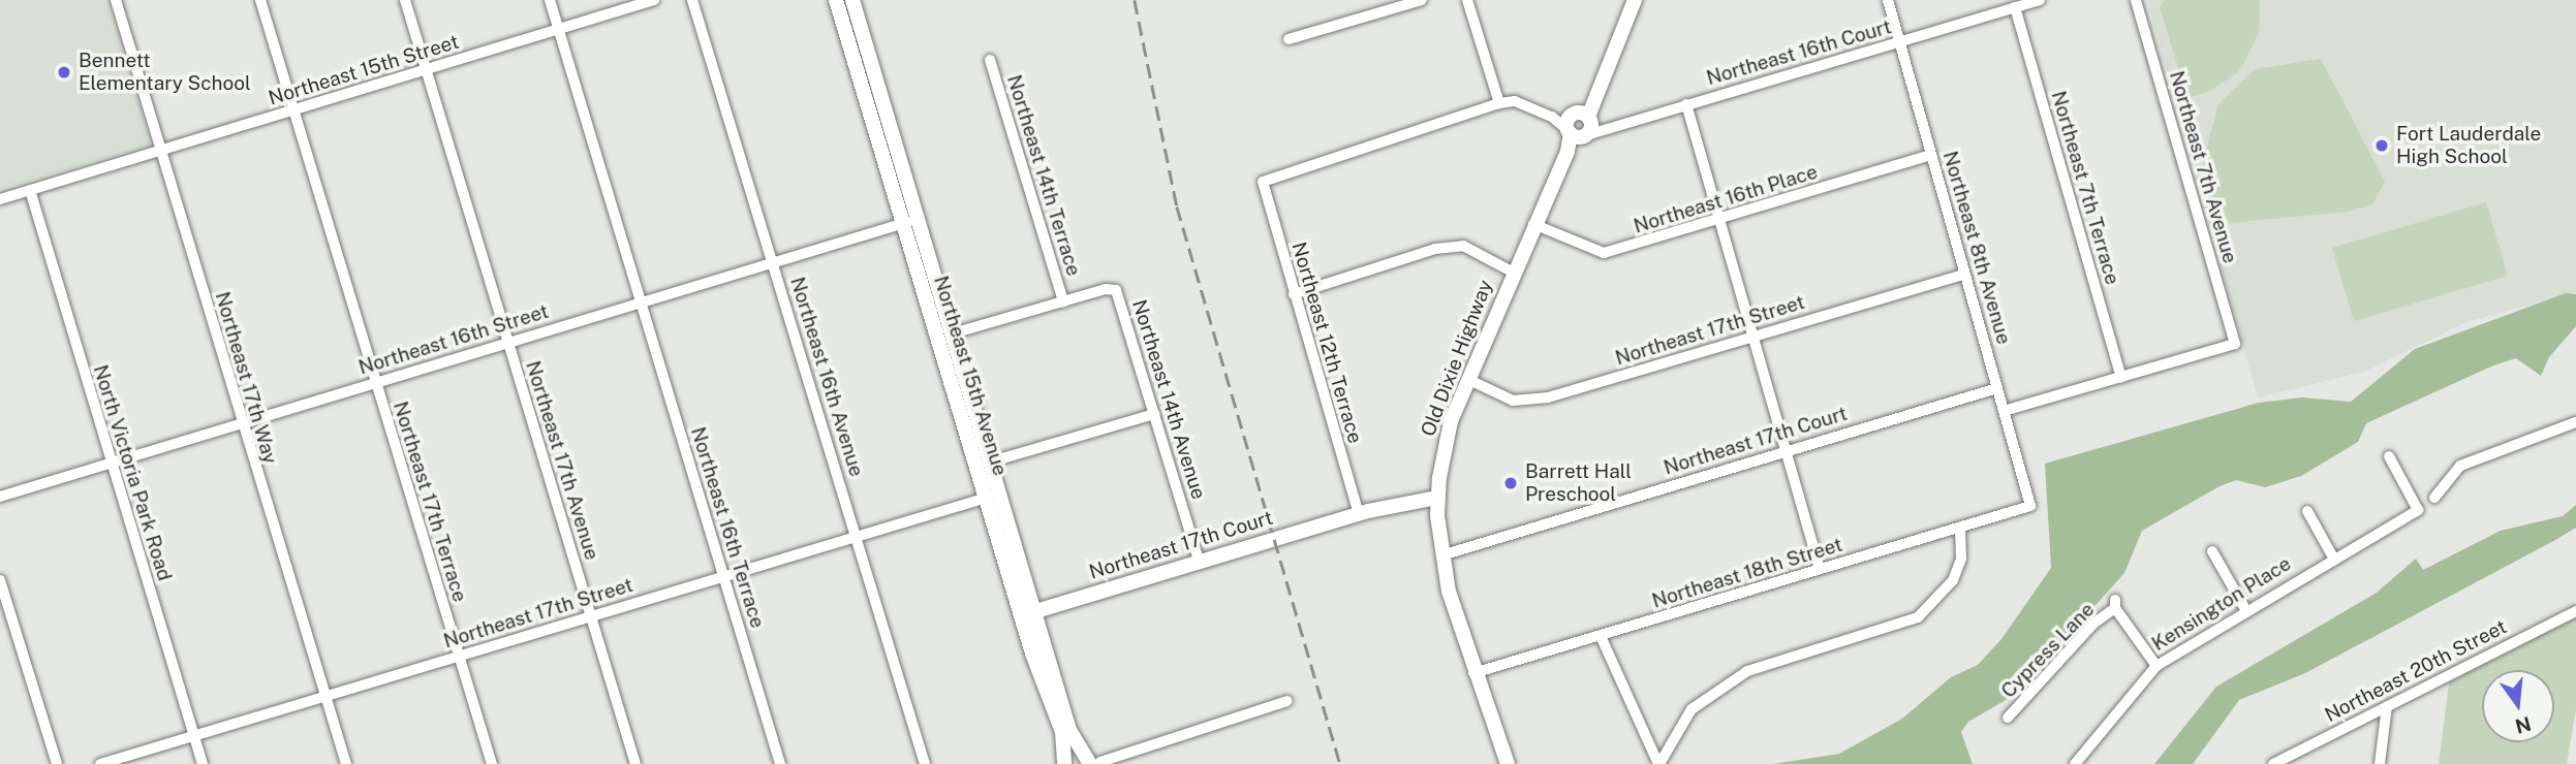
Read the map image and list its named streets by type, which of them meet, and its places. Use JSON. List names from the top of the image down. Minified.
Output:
{"streets":{"street":["Northeast 16th Court","Northeast 15th Street","Northeast 7th Avenue","Northeast 14th Terrace","Northeast 7th Terrace","Northeast 16th Place","Northeast 8th Avenue","Northeast 17th Street","Northeast 16th Street","Northeast 12th Terrace","Old Dixie Highway","Northeast 15th Avenue","Northeast 16th Avenue","Northeast 17th Way","Northeast 14th Avenue","Northeast 17th Court","Northeast 17th Avenue","North Victoria Park Road","Northeast 17th Terrace","Northeast 16th Terrace","Northeast 18th Street","Kensington Place","Cypress Lane","Northeast 20th Street"]},"crossings":[["Northeast 16th Court","Northeast 7th Terrace"],["Northeast 16th Court","Northeast 8th Avenue"],["Northeast 16th Court","Old Dixie Highway"],["Northeast 15th Street","Northeast 17th Way"],["Northeast 15th Street","Northeast 17th Avenue"],["Northeast 15th Street","North Victoria Park Road"],["Northeast 15th Street","Northeast 17th Terrace"],["Northeast 15th Street","Northeast 16th Terrace"],["Northeast 7th Avenue","Northeast 7th Terrace"],["Northeast 14th Terrace","Northeast 14th Avenue"],["Northeast 16th Place","Northeast 8th Avenue"],["Northeast 16th Place","Old Dixie Highway"],["Northeast 8th Avenue","Northeast 17th Street"],["Northeast 8th Avenue","Northeast 17th Court"],["Northeast 8th Avenue","Northeast 18th Street"],["Northeast 17th Street","Old Dixie Highway"],["Northeast 17th Street","Northeast 15th Avenue"],["Northeast 17th Street","Northeast 16th Avenue"],["Northeast 17th Street","Northeast 17th Way"],["Northeast 17th Street","Northeast 17th Avenue"],["Northeast 17th Street","North Victoria Park Road"],["Northeast 17th Street","Northeast 17th Terrace"],["Northeast 17th Street","Northeast 16th Terrace"],["Northeast 16th Street","Northeast 15th Avenue"],["Northeast 16th Street","Northeast 16th Avenue"],["Northeast 16th Street","Northeast 17th Way"],["Northeast 16th Street","Northeast 17th Avenue"],["Northeast 16th Street","North Victoria Park Road"],["Northeast 16th Street","Northeast 17th Terrace"],["Northeast 16th Street","Northeast 16th Terrace"],["Northeast 12th Terrace","Northeast 17th Court"],["Old Dixie Highway","Northeast 17th Court"],["Old Dixie Highway","Northeast 18th Street"],["Northeast 15th Avenue","Northeast 17th Court"],["Northeast 14th Avenue","Northeast 17th Court"],["Kensington Place","Cypress Lane"]],"places":["Bennett Elementary School","Fort Lauderdale High School","Barrett Hall Preschool"],"north":"bottom"}
